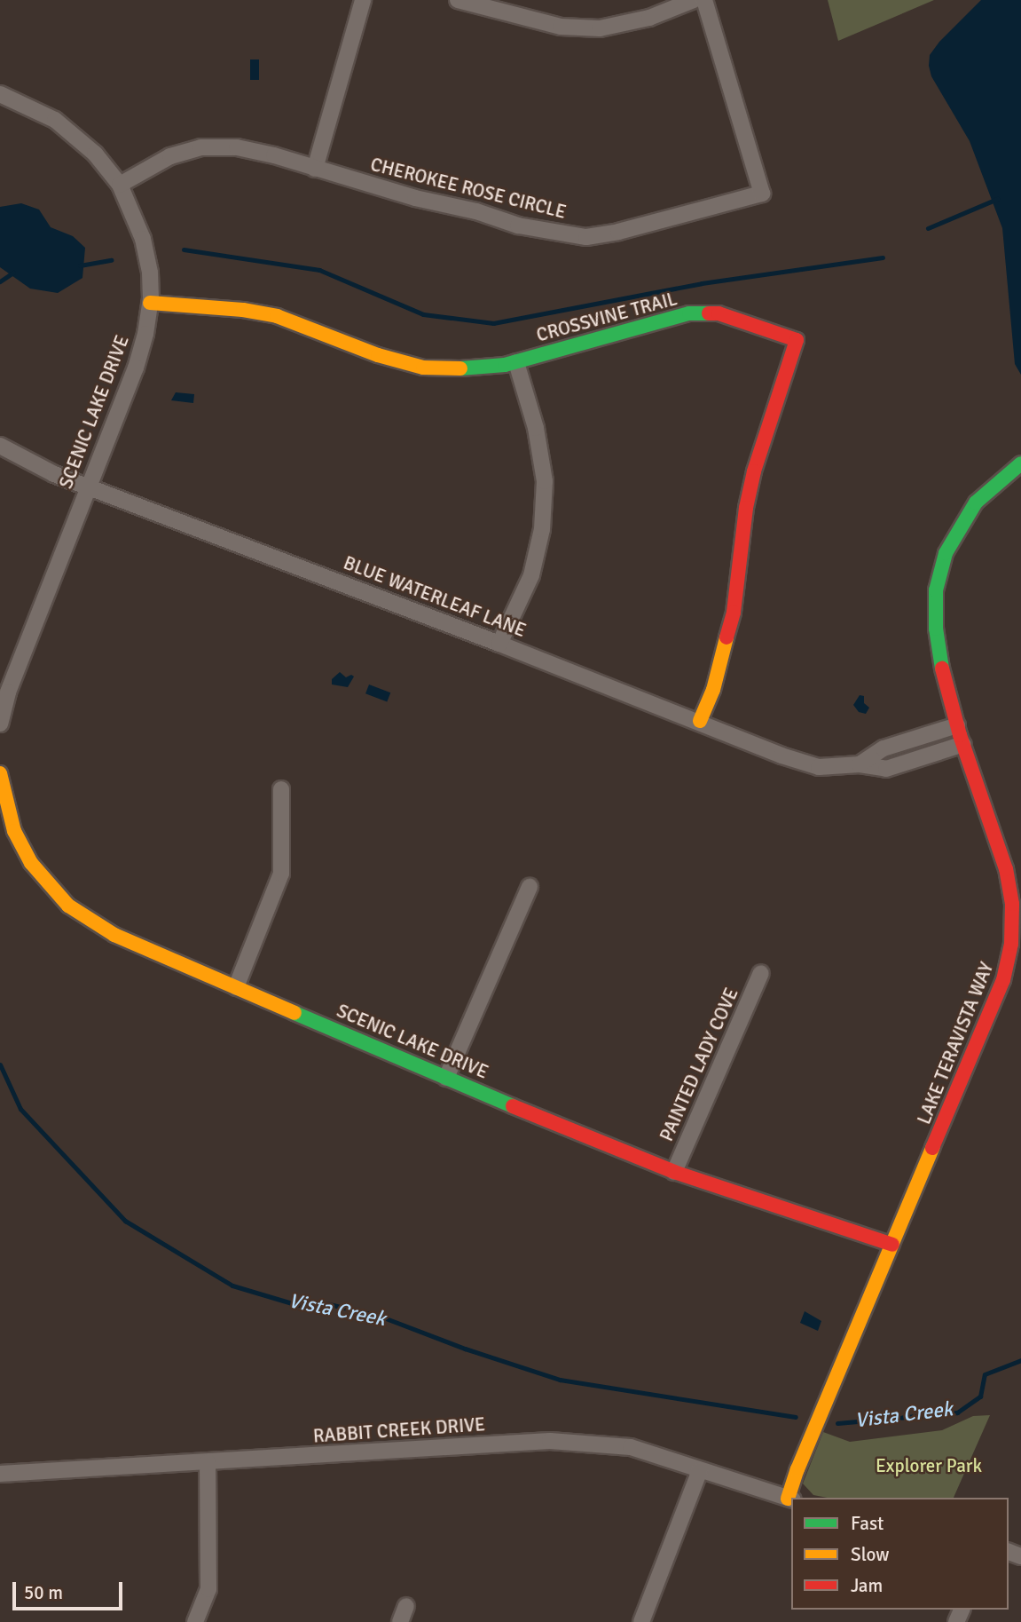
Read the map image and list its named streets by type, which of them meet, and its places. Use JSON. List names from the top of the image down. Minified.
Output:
{"streets":{"street":["CHEROKEE ROSE CIRCLE","CROSSVINE TRAIL","SCENIC LAKE DRIVE","BLUE WATERLEAF LANE","LAKE TERAVISTA WAY","PAINTED LADY COVE","RABBIT CREEK DRIVE"]},"crossings":[["CHEROKEE ROSE CIRCLE","SCENIC LAKE DRIVE"],["CROSSVINE TRAIL","SCENIC LAKE DRIVE"],["CROSSVINE TRAIL","BLUE WATERLEAF LANE"],["SCENIC LAKE DRIVE","BLUE WATERLEAF LANE"],["SCENIC LAKE DRIVE","LAKE TERAVISTA WAY"],["SCENIC LAKE DRIVE","PAINTED LADY COVE"],["BLUE WATERLEAF LANE","LAKE TERAVISTA WAY"],["LAKE TERAVISTA WAY","RABBIT CREEK DRIVE"]],"water":["Vista Creek"],"parks":["Explorer Park"],"legend":["Fast","Slow","Jam"],"scale_bar":"50 m"}
